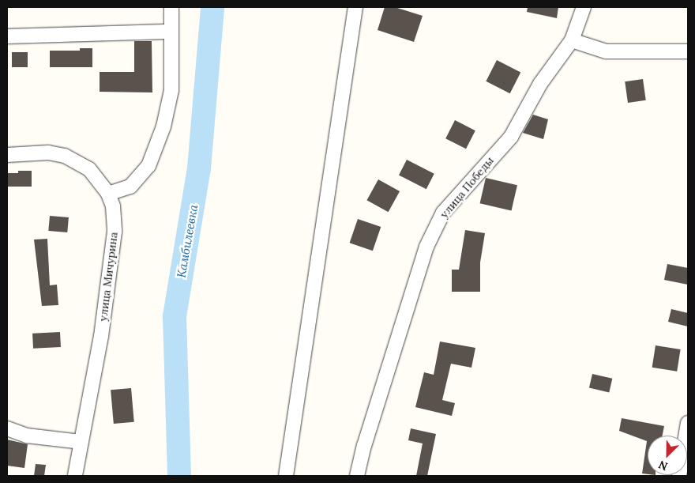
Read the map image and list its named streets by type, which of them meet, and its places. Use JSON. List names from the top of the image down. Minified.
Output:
{"streets":{"street":["улица Победы","улица Мичурина"]},"water":["Камбилеевка"],"north":"bottom left"}
